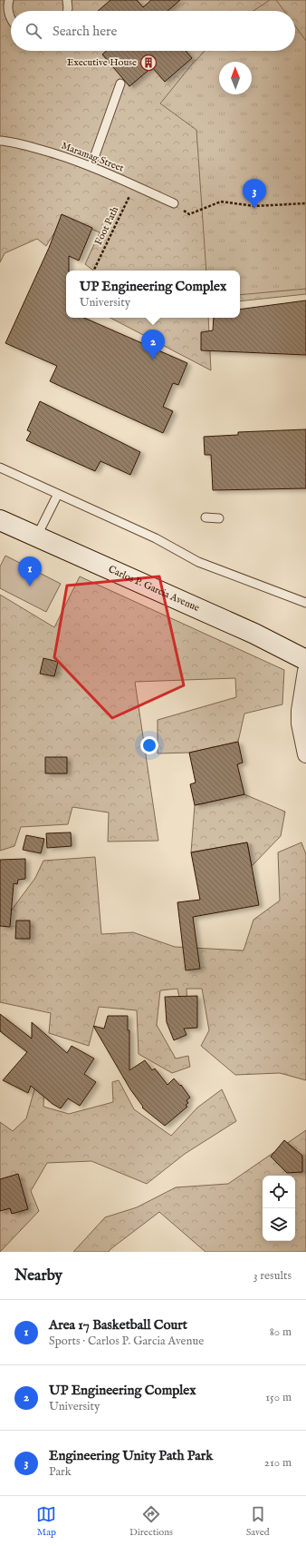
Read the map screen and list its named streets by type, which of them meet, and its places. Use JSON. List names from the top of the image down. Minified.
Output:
{"streets":{"main road":["Carlos P. Garcia Avenue"],"lane":["Maramag Street"],"path":["Foot Path"]},"crossings":[["Maramag Street","Foot Path"]],"places":{"building":["Executive House"]},"north":"top","page":{"search":"Search here","pins":["3","2","1"],"popup":["UP Engineering Complex","University"],"heading":["Nearby","3 results"],"list":[{"mark":"1","name":"Area 17 Basketball Court","note":"Sports · Carlos P. Garcia Avenue","value":"80 m"},{"mark":"2","name":"UP Engineering Complex","note":"University","value":"150 m"},{"mark":"3","name":"Engineering Unity Path Park","note":"Park","value":"210 m"}],"nav":["Map","Directions","Saved"]}}
